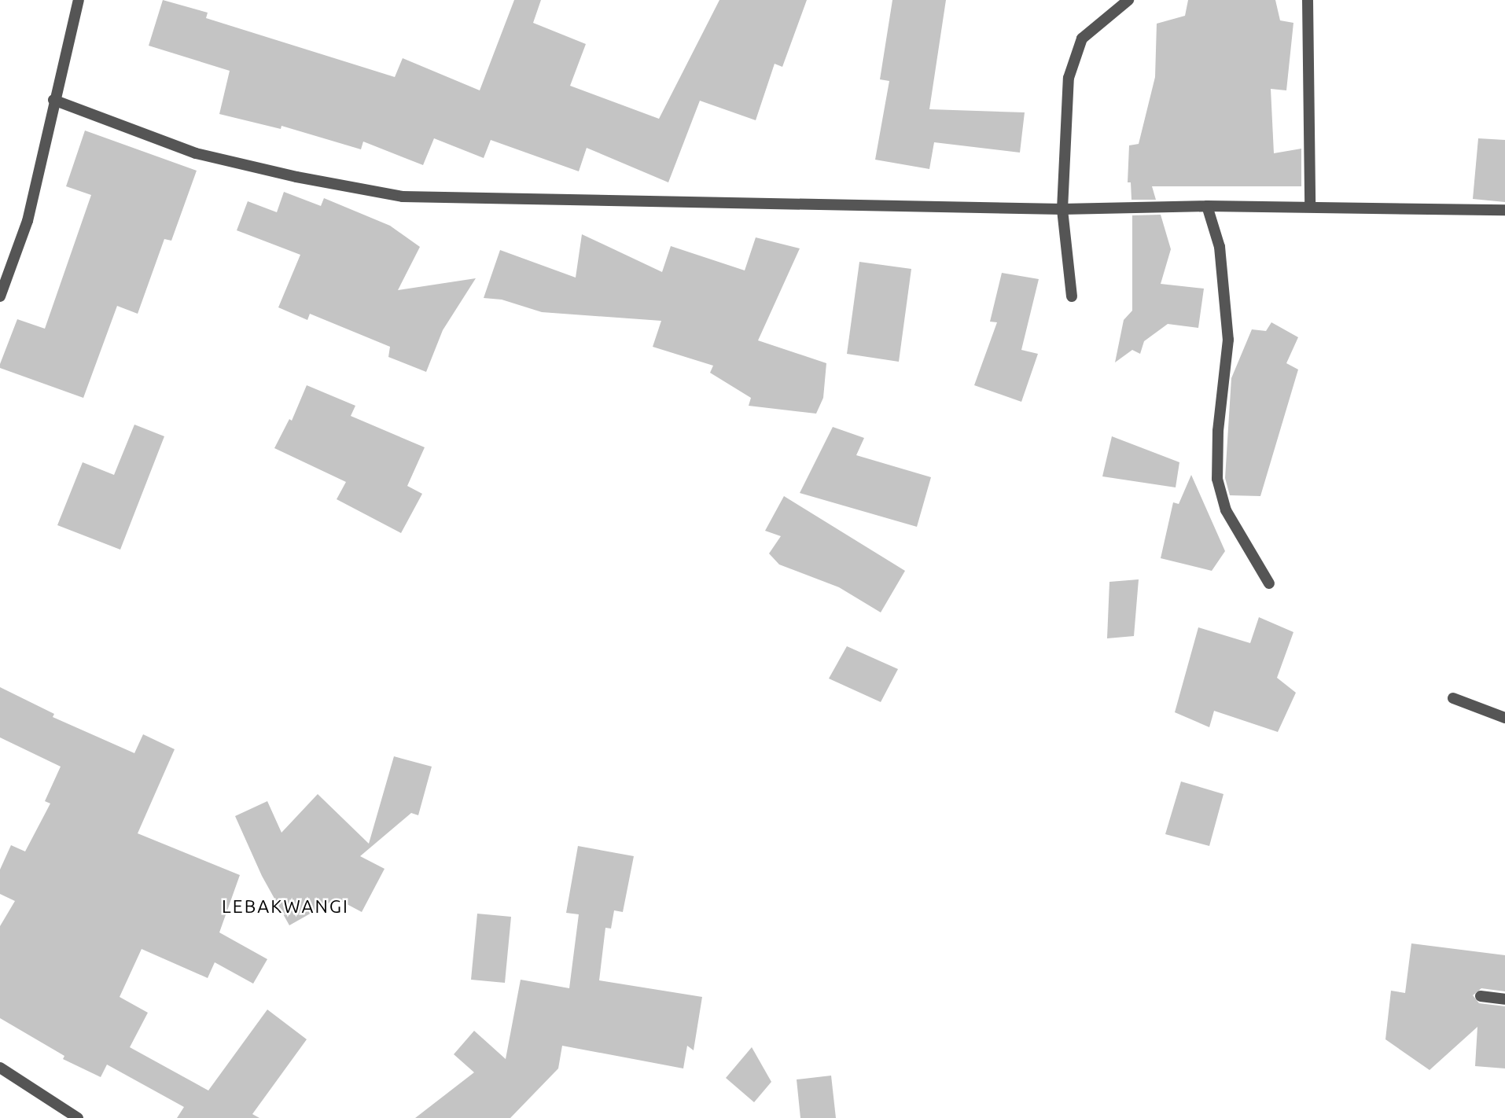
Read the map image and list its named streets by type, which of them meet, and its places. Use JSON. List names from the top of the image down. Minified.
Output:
{"districts":["LEBAKWANGI"]}
